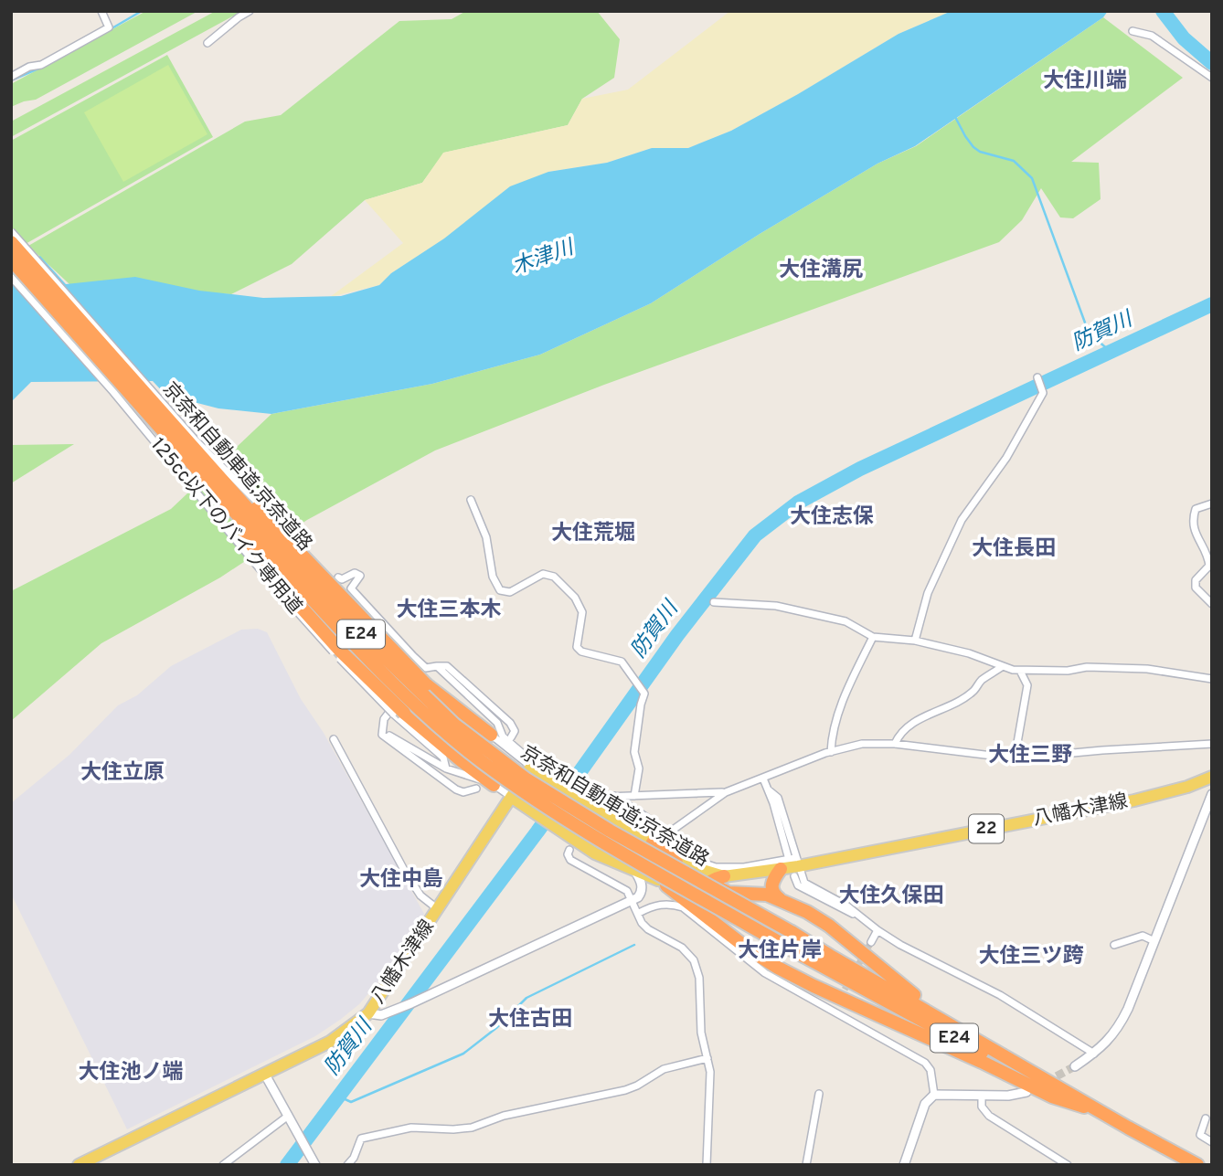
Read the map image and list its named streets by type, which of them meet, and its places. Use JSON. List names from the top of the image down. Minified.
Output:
{"streets":{"highway":["京奈和自動車道;京奈道路","E24"],"main road":["八幡木津線","22"],"street":["125cc以下のバイク専用道"]},"districts":["大住川端","大住溝尻","大住志保","大住荒堀","大住長田","大住三本木","大住三野","大住立原","大住中島","大住久保田","大住片岸","大住三ツ跨","大住古田","大住池ノ端"],"water":["木津川","防賀川"]}
